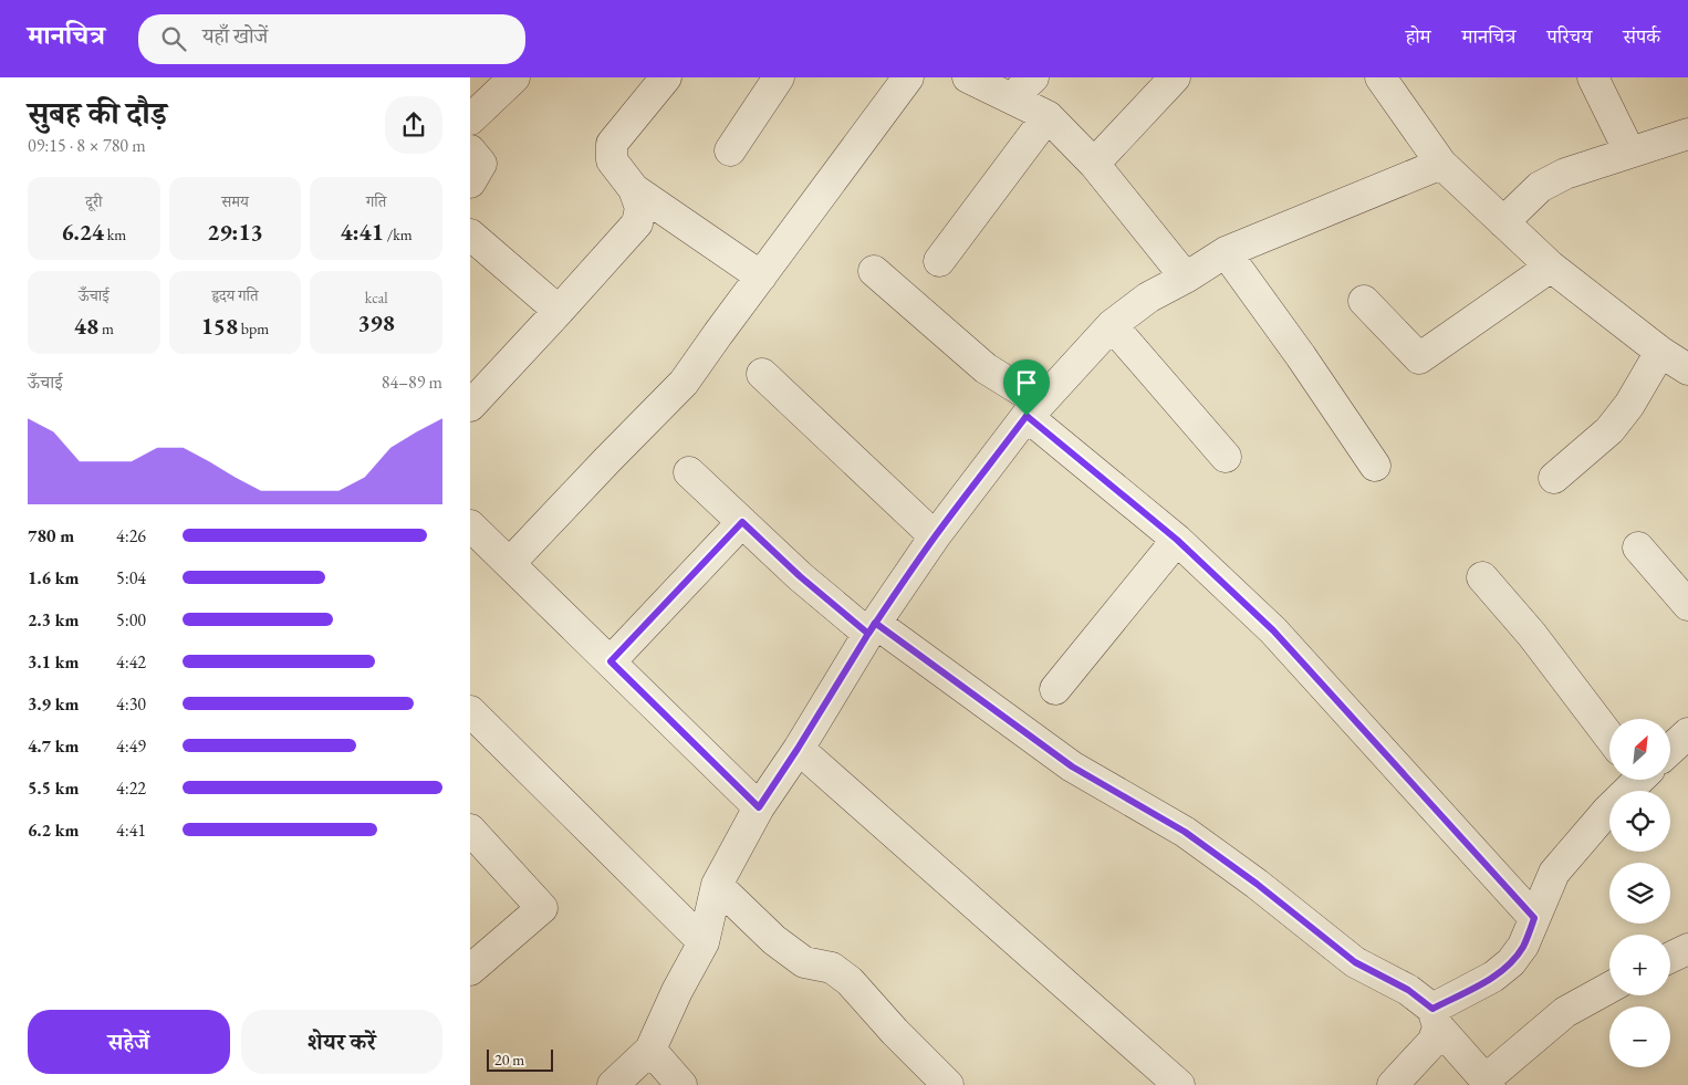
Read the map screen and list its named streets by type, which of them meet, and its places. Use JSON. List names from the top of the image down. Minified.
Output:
{"scale_bar":"20 m","north":"top right","page":{"header":"मानचित्र","search":"यहाँ खोजें","nav":["होम","मानचित्र","परिचय","संपर्क"],"heading":["सुबह की दौड़","09:15 · 8 × 780 m"],"stats":[["दूरी","6.24 km"],["समय","29:13"],["गति","4:41 /km"],["ऊँचाई","48 m"],["हृदय गति","158 bpm"],["kcal","398"]],"chart":["ऊँचाई","84–89 m"],"list":[{"name":"780 m","note":"4:26"},{"name":"1.6 km","note":"5:04"},{"name":"2.3 km","note":"5:00"},{"name":"3.1 km","note":"4:42"},{"name":"3.9 km","note":"4:30"},{"name":"4.7 km","note":"4:49"},{"name":"5.5 km","note":"4:22"},{"name":"6.2 km","note":"4:41"}],"map_buttons":["+","−"],"buttons":["सहेजें","शेयर करें"],"scale":"20 m"}}
